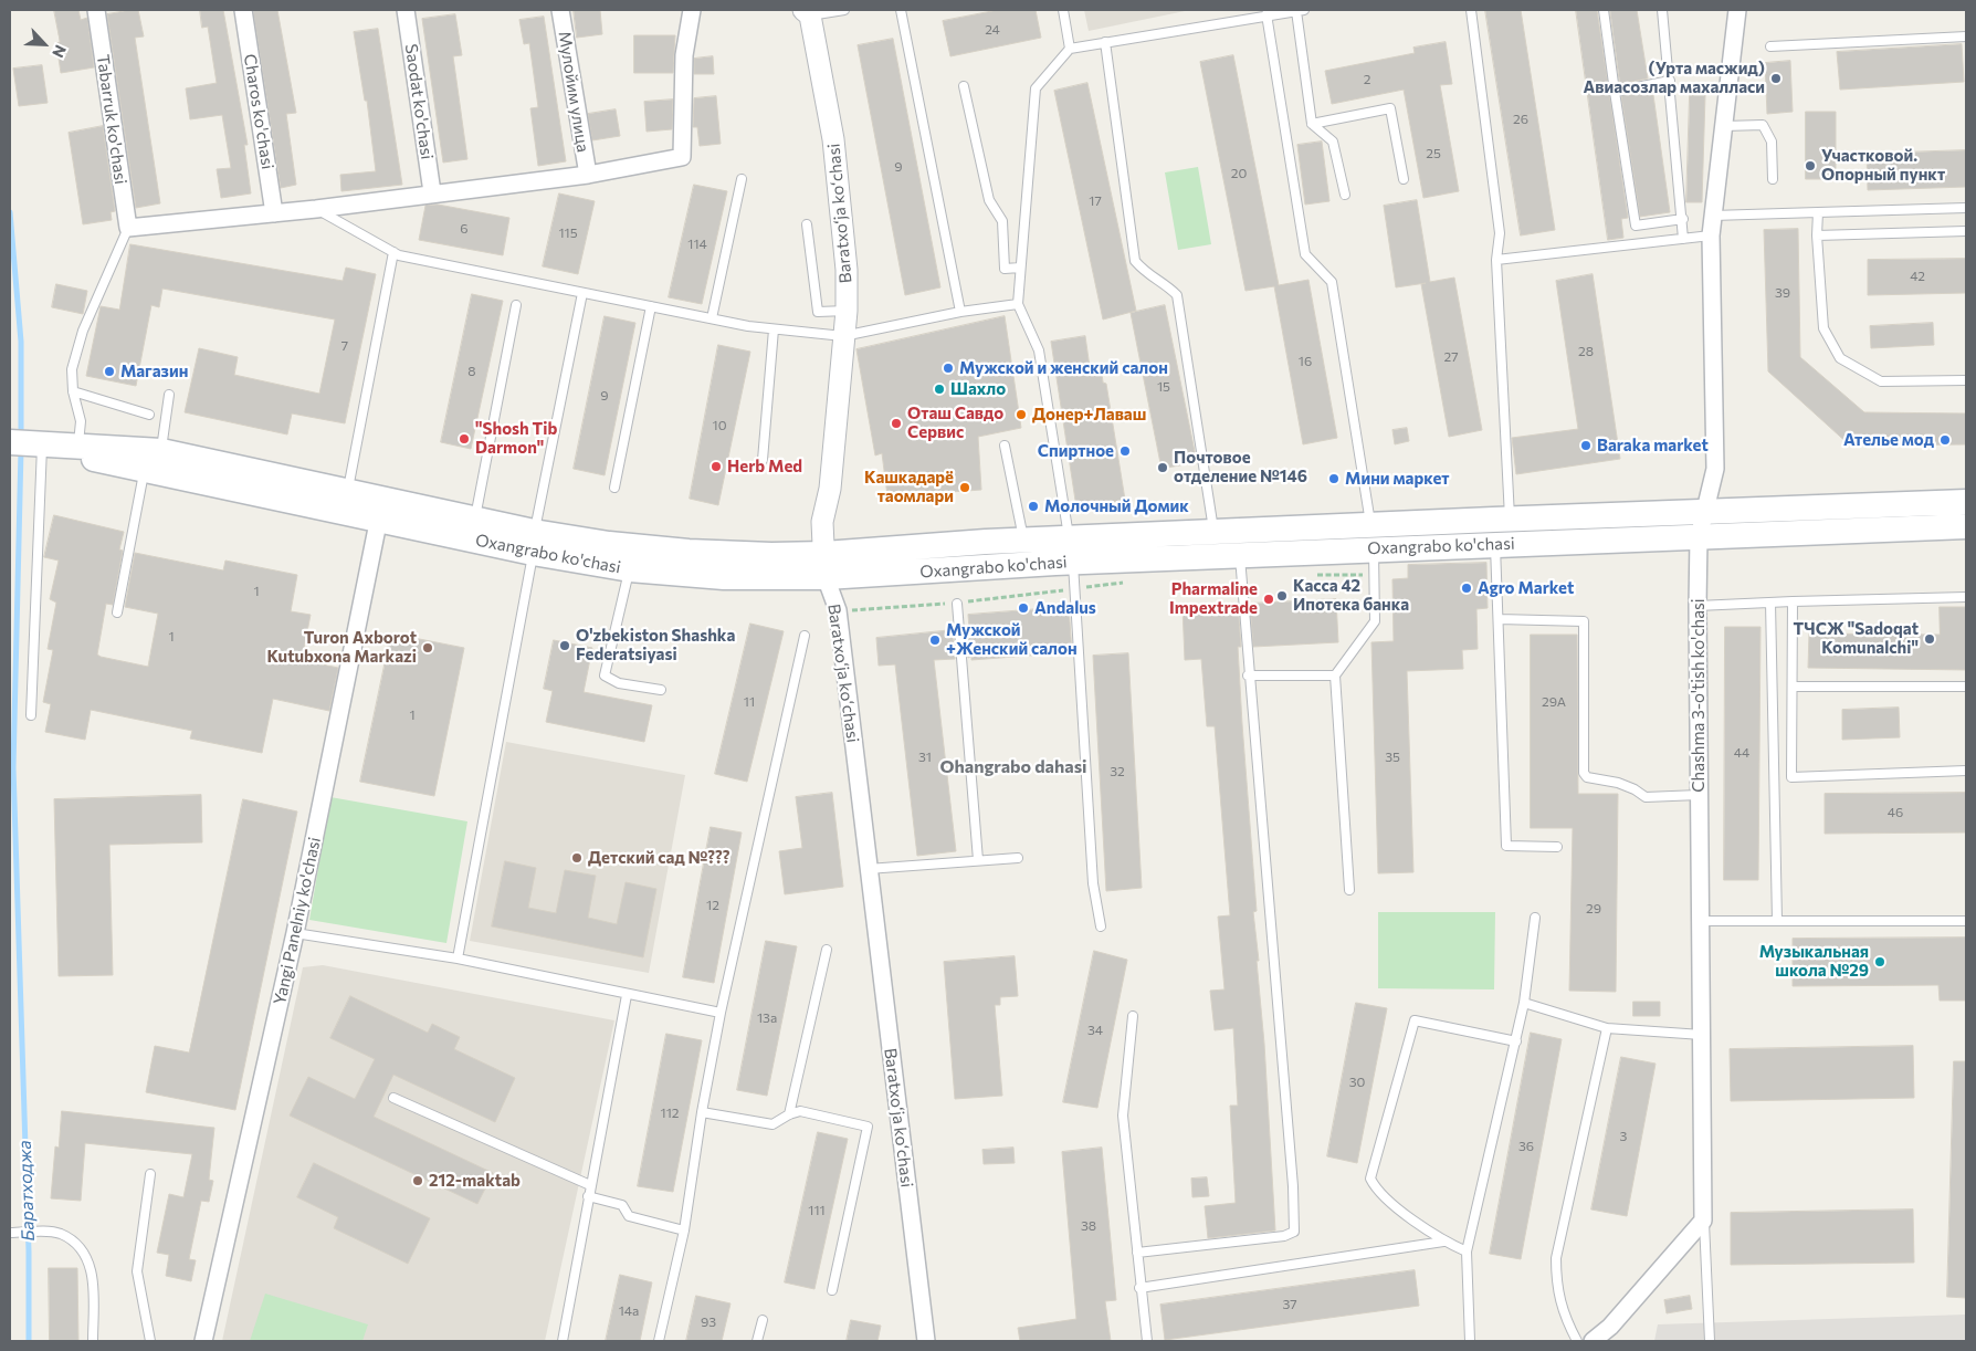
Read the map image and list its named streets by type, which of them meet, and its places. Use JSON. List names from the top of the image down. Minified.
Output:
{"streets":{"main road":["Oxangrabo ko'chasi"],"street":["Мулойим улица","Saodat ko'chasi","Charos ko'chasi","Tabarruk ko'chasi","Baratxoʻja koʻchasi","Chashma 3-o'tish ko'chasi","Yangi Panelniy ko'chasi"]},"crossings":[["Baratxoʻja koʻchasi","Oxangrabo ko'chasi"],["Oxangrabo ko'chasi","Chashma 3-o'tish ko'chasi"],["Oxangrabo ko'chasi","Yangi Panelniy ko'chasi"]],"districts":["Ohangrabo dahasi"],"water":["Баратходжа"],"places":["(Урта масжид) Авиасозлар махалласи","Участковой. Опорный пункт","Мужской и женский салон","Магазин","Шахло","Донер+Лаваш","Оташ Савдо Сервис","\"Shosh Tib Darmon\"","Ателье мод","Baraka market","Спиртное","Herb Med","Почтовое отделение №146","Мини маркет","Кашкадарё таомлари","Молочный Домик","Agro Market","Касса 42 Ипотека банка","Pharmaline Impextrade","Andalus","ТЧСЖ \"Sadoqat Komunalchi\"","Мужской +Женский салон","O'zbekiston Shashka Federatsiyasi","Turon Axborot Kutubxona Markazi","Детский сад №???","Музыкальная школа №29","212-maktab"],"house_numbers":["24","2","26","25","9","20","17","6","115","114","42","39","7","28","27","16","8","15","9","10","1","1","11","29А","1","44","31","35","32","46","12","29","13а","34","30","112","3","36","111","38","37","14а","93"],"north":"bottom right"}
